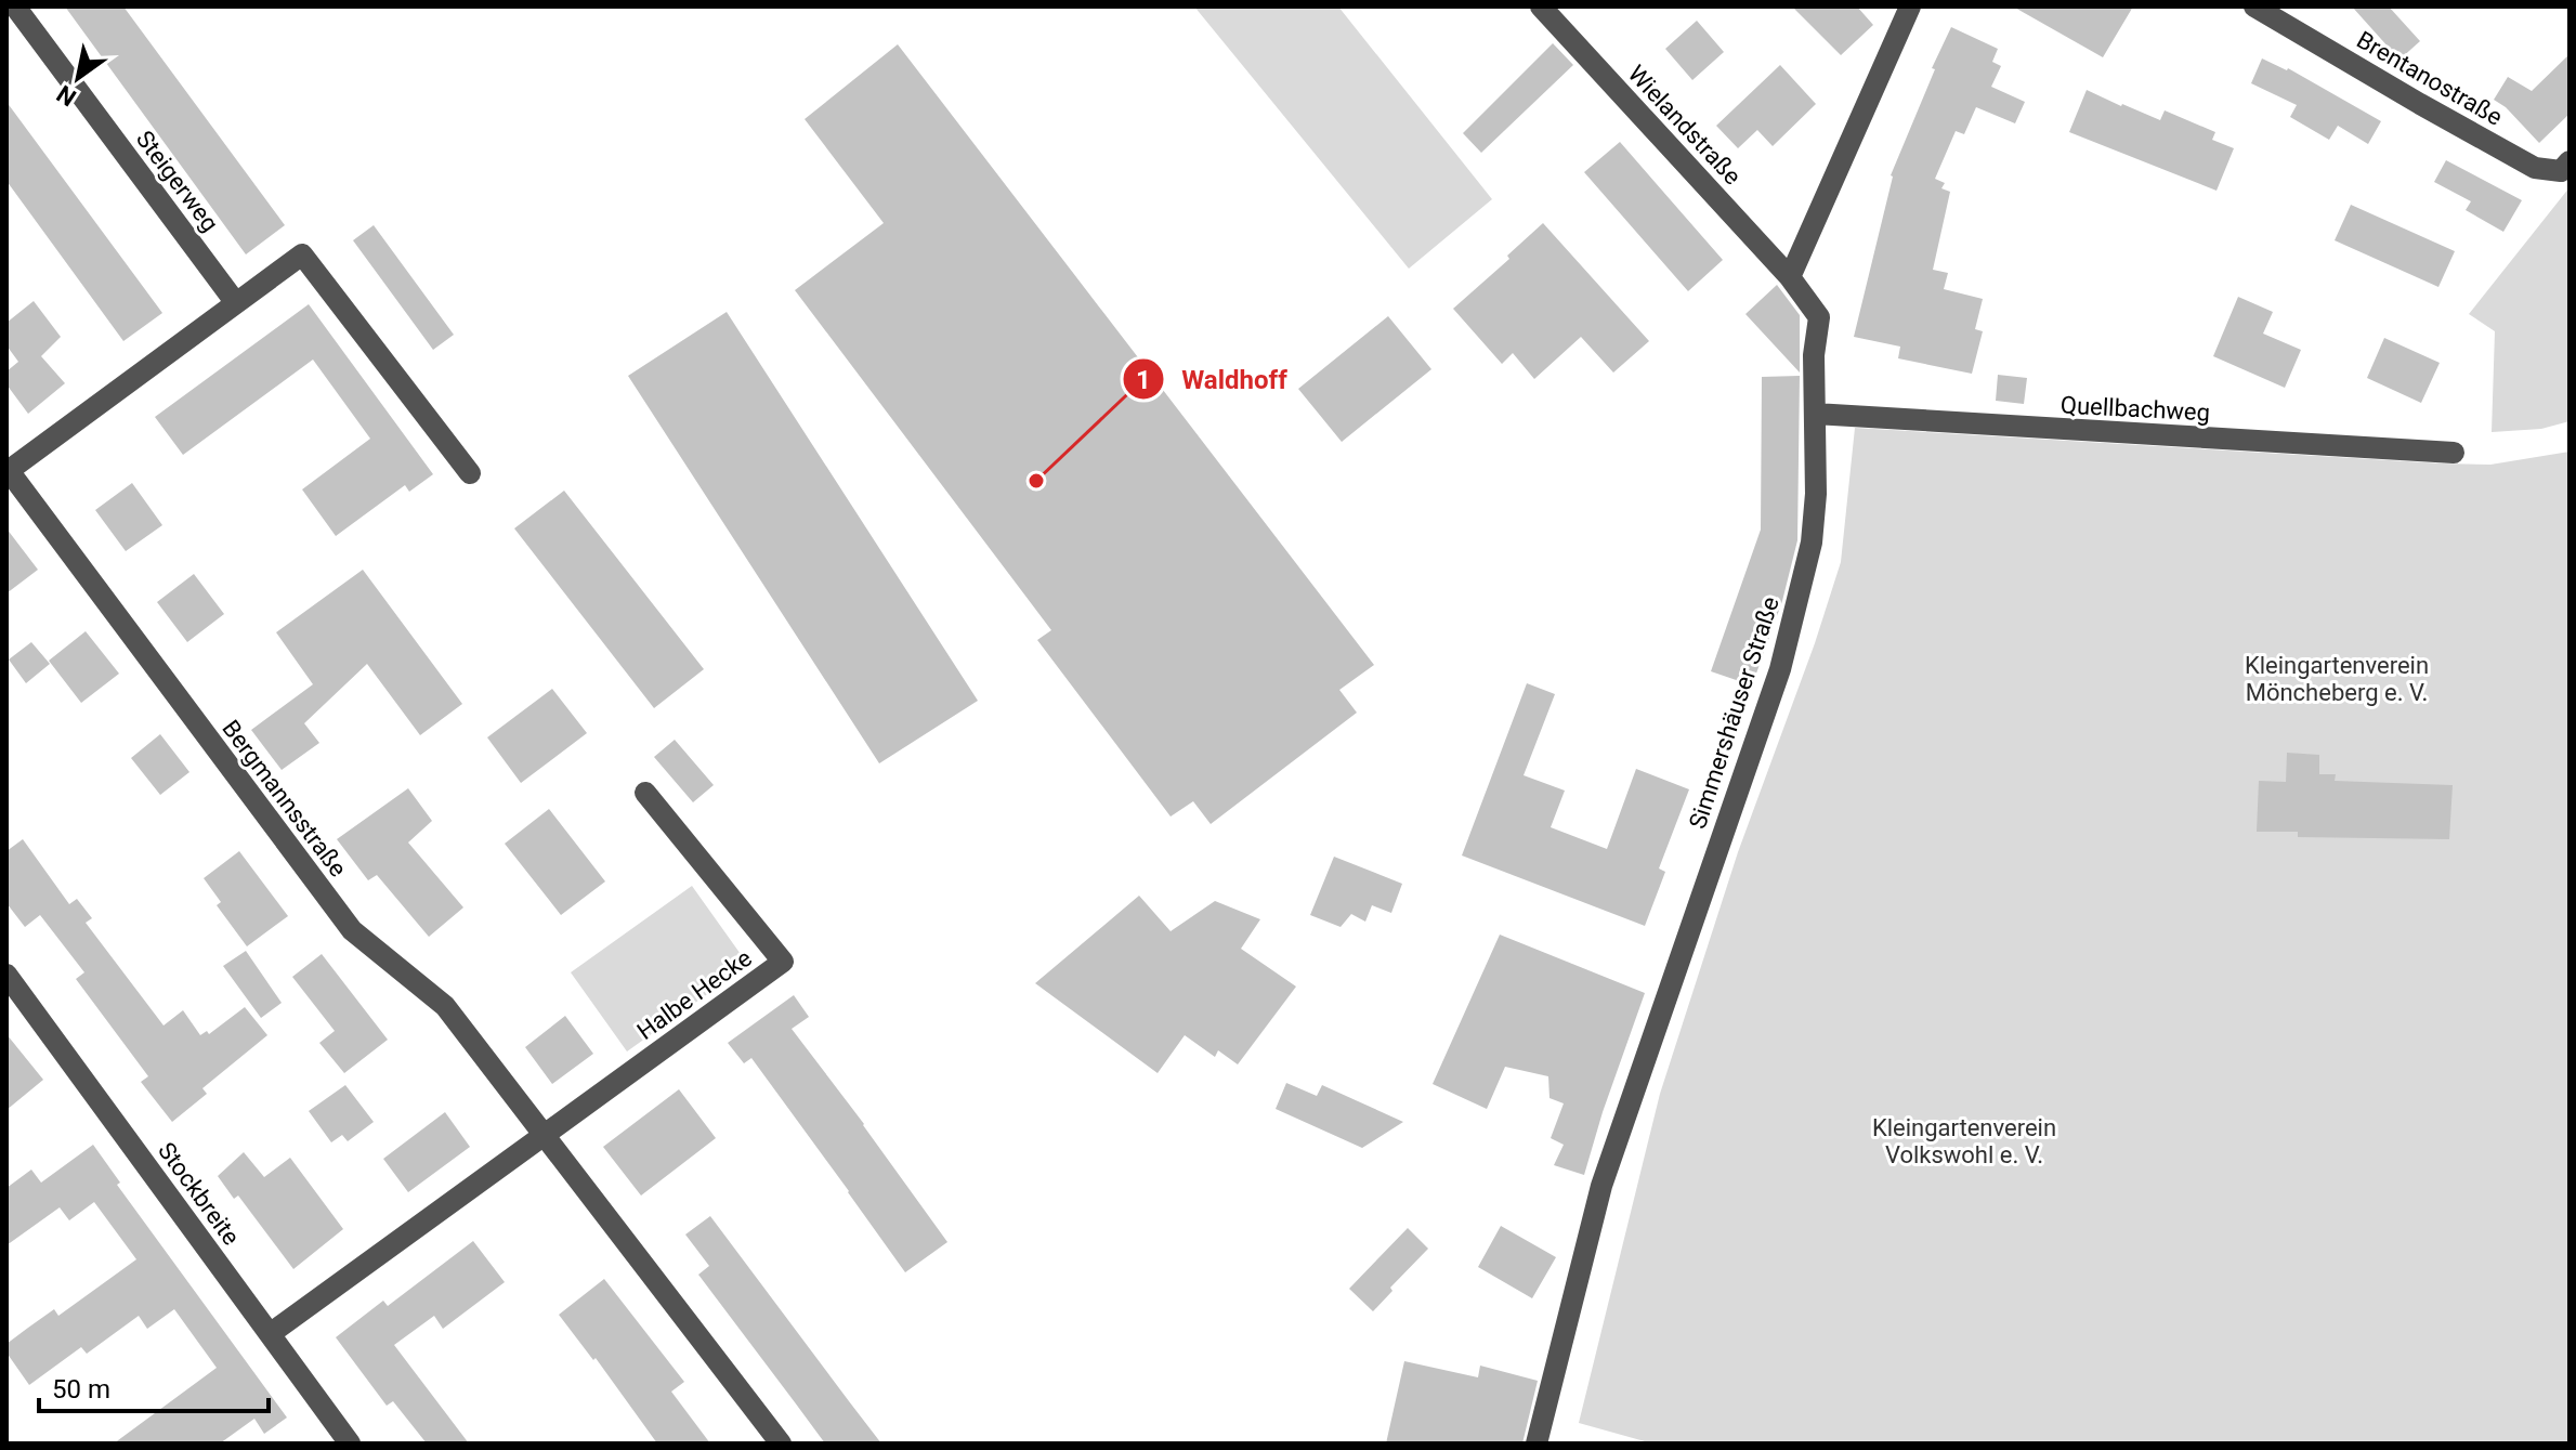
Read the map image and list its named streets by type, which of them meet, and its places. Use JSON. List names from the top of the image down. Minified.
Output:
{"streets":{"street":["Brentanostraße","Wielandstraße","Steigerweg","Quellbachweg","Simmershäuser Straße","Bergmannsstraße","Halbe Hecke","Stockbreite"]},"crossings":[["Wielandstraße","Simmershäuser Straße"],["Steigerweg","Bergmannsstraße"],["Quellbachweg","Simmershäuser Straße"],["Bergmannsstraße","Halbe Hecke"],["Halbe Hecke","Stockbreite"]],"parks":["Kleingartenverein Möncheberg e. V.","Kleingartenverein Volkswohl e. V."],"places":["Waldhoff"],"scale_bar":"50 m","north":"bottom left"}
